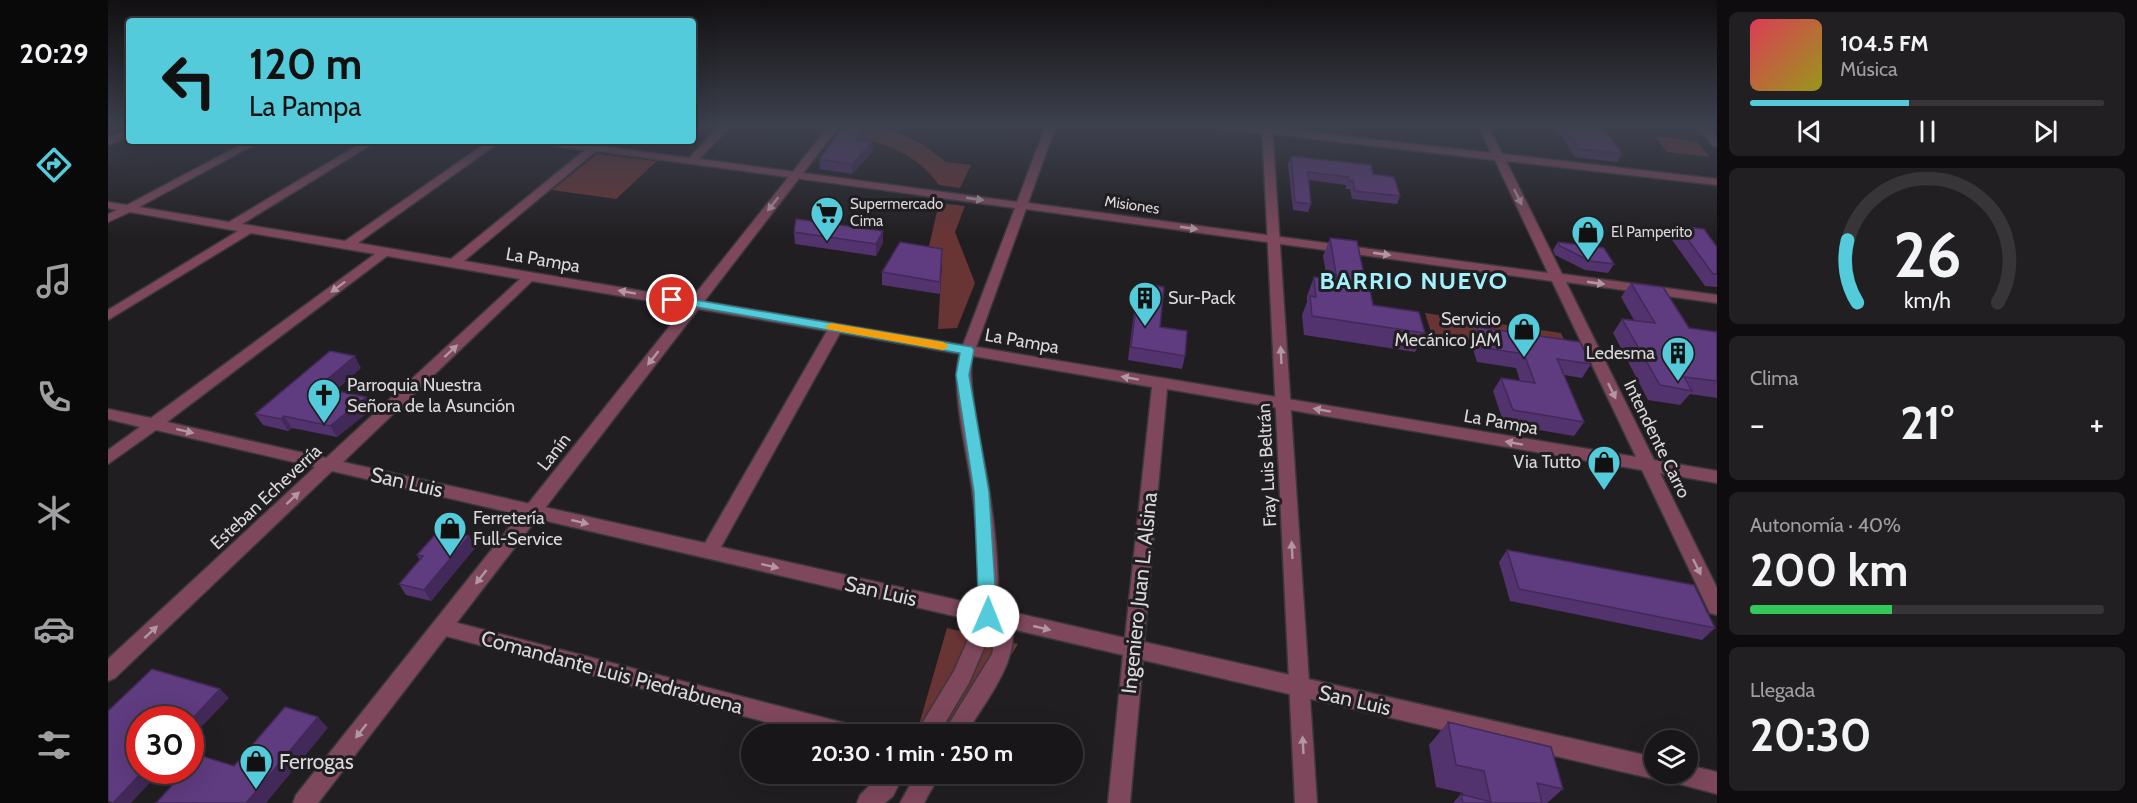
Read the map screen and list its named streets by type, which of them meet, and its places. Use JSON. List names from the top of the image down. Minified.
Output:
{"streets":{"street":["Misiones","La Pampa","Intendente Carro","Lanín","Fray Luis Beltrán","San Luis","Esteban Echeverría","Ingeniero Juan L. Alsina","Comandante Luis Piedrabuena"]},"crossings":[["Misiones","Intendente Carro"],["Misiones","Lanín"],["Misiones","Fray Luis Beltrán"],["La Pampa","Intendente Carro"],["La Pampa","Lanín"],["La Pampa","Fray Luis Beltrán"],["La Pampa","Esteban Echeverría"],["La Pampa","Ingeniero Juan L. Alsina"],["Lanín","San Luis"],["Lanín","Comandante Luis Piedrabuena"],["Fray Luis Beltrán","San Luis"],["San Luis","Esteban Echeverría"],["San Luis","Ingeniero Juan L. Alsina"]],"one_way":["Misiones","La Pampa","Intendente Carro","Lanín","Fray Luis Beltrán","San Luis"],"districts":["BARRIO NUEVO"],"places":{"supermarket":["Supermercado Cima"],"shop":["El Pamperito","Servicio Mecánico JAM","Via Tutto","Ferretería Full-Service","Ferrogas"],"building":["Sur-Pack","Ledesma"],"church":["Parroquia Nuestra Señora de la Asunción"]},"page":{"tabs":"20:29","turn":["120 m","La Pampa"],"song":["104.5 FM","Música"],"tile":["Clima",["Autonomía · 40%","200 km"],["Llegada","20:30"]],"heat":["−","21°","+"],"limit":"30","trip":"20:30 · 1 min · 250 m","gauge":["26","km/h"]}}
